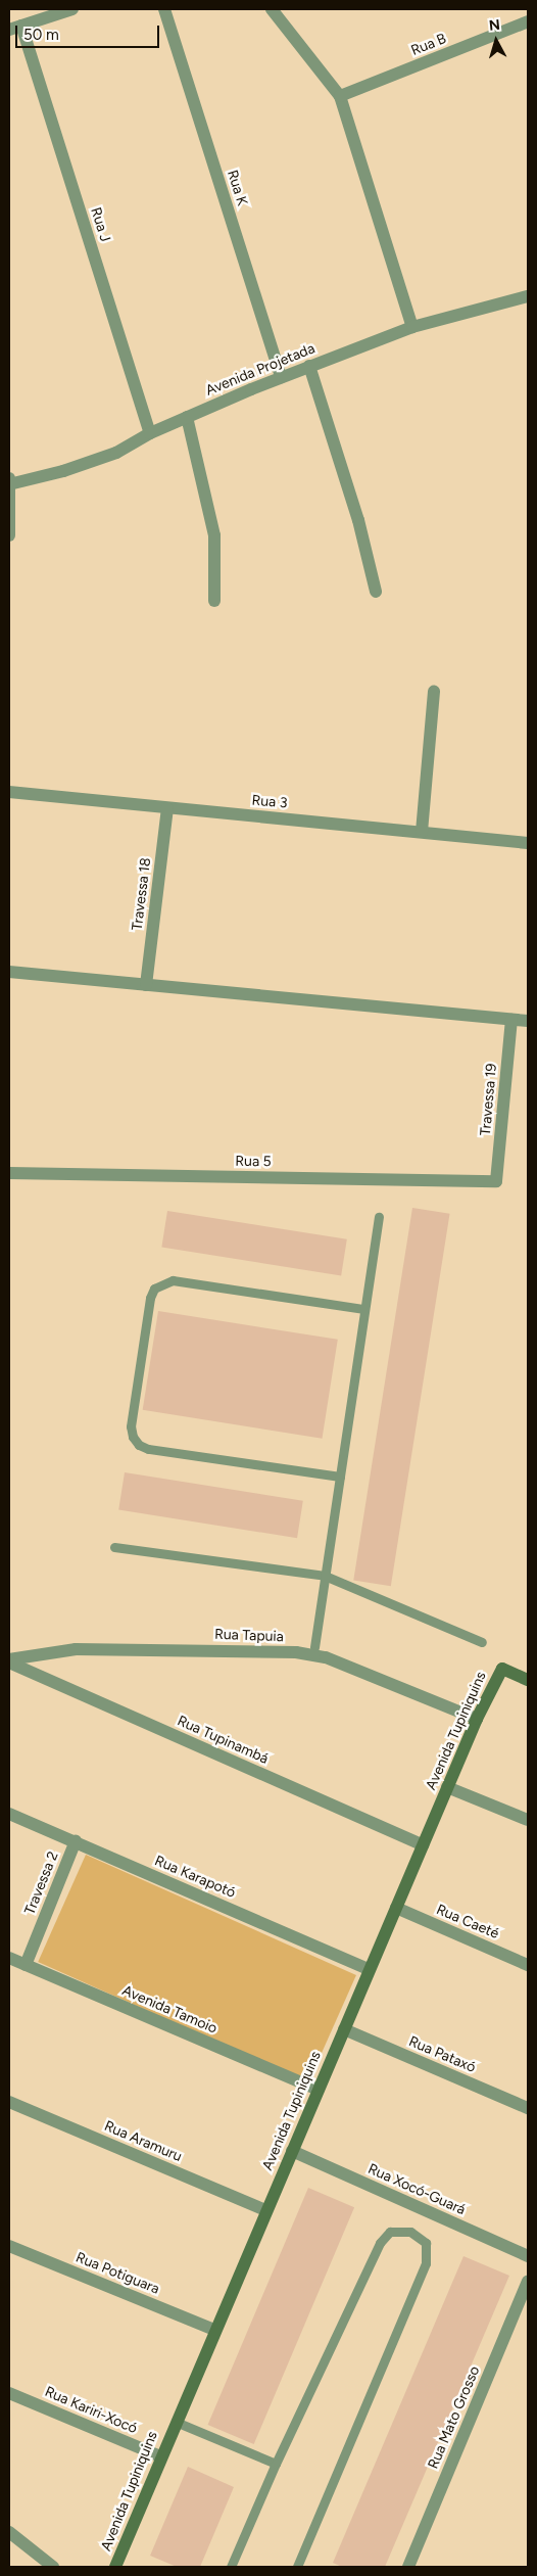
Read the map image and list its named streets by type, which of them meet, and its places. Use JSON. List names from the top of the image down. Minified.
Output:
{"streets":{"street":["Rua B","Rua K","Rua J","Avenida Projetada","Rua 3","Travessa 18","Travessa 19","Rua 5","Rua Tapuia","Avenida Tupiniquins","Rua Tupinambá","Rua Karapotó","Travessa 2","Rua Caeté","Avenida Tamoio","Rua Pataxó","Rua Aramuru","Rua Xocó-Guará","Rua Potiguara","Rua Kariri-Xocó","Rua Mato Grosso"]},"crossings":[["Rua K","Avenida Projetada"],["Rua J","Avenida Projetada"],["Rua 3","Travessa 18"],["Travessa 19","Rua 5"],["Rua Tapuia","Avenida Tupiniquins"],["Rua Tapuia","Rua Tupinambá"],["Avenida Tupiniquins","Rua Tupinambá"],["Avenida Tupiniquins","Rua Karapotó"],["Avenida Tupiniquins","Rua Caeté"],["Avenida Tupiniquins","Avenida Tamoio"],["Avenida Tupiniquins","Rua Pataxó"],["Avenida Tupiniquins","Rua Aramuru"],["Avenida Tupiniquins","Rua Xocó-Guará"],["Avenida Tupiniquins","Rua Potiguara"],["Avenida Tupiniquins","Rua Kariri-Xocó"],["Rua Karapotó","Travessa 2"],["Travessa 2","Avenida Tamoio"]],"scale_bar":"50 m","north":"top"}
